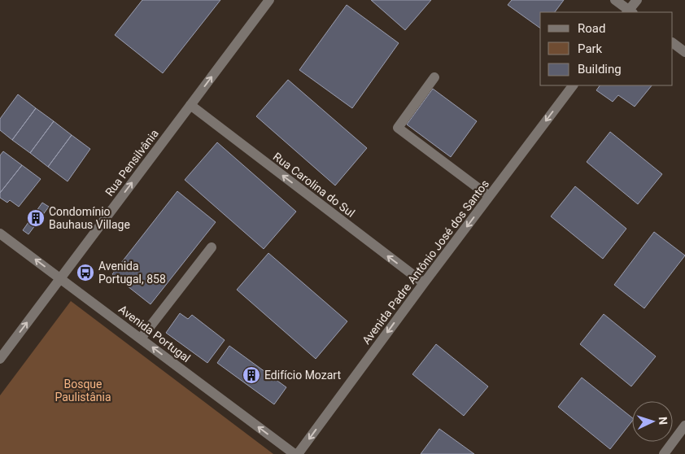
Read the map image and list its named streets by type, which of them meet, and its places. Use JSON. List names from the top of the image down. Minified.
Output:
{"streets":{"street":["Rua Pensilvânia","Rua Carolina do Sul","Avenida Padre Antônio José dos Santos","Avenida Portugal"]},"crossings":[["Rua Pensilvânia","Rua Carolina do Sul"],["Rua Pensilvânia","Avenida Portugal"],["Rua Carolina do Sul","Avenida Padre Antônio José dos Santos"]],"one_way":["Rua Pensilvânia","Rua Carolina do Sul","Avenida Padre Antônio José dos Santos","Avenida Portugal"],"parks":["Bosque Paulistânia"],"places":{"building":["Condomínio Bauhaus Village","Edifício Mozart"],"bus stop":["Avenida Portugal, 858"]},"legend":["Road","Park","Building"],"north":"right"}
